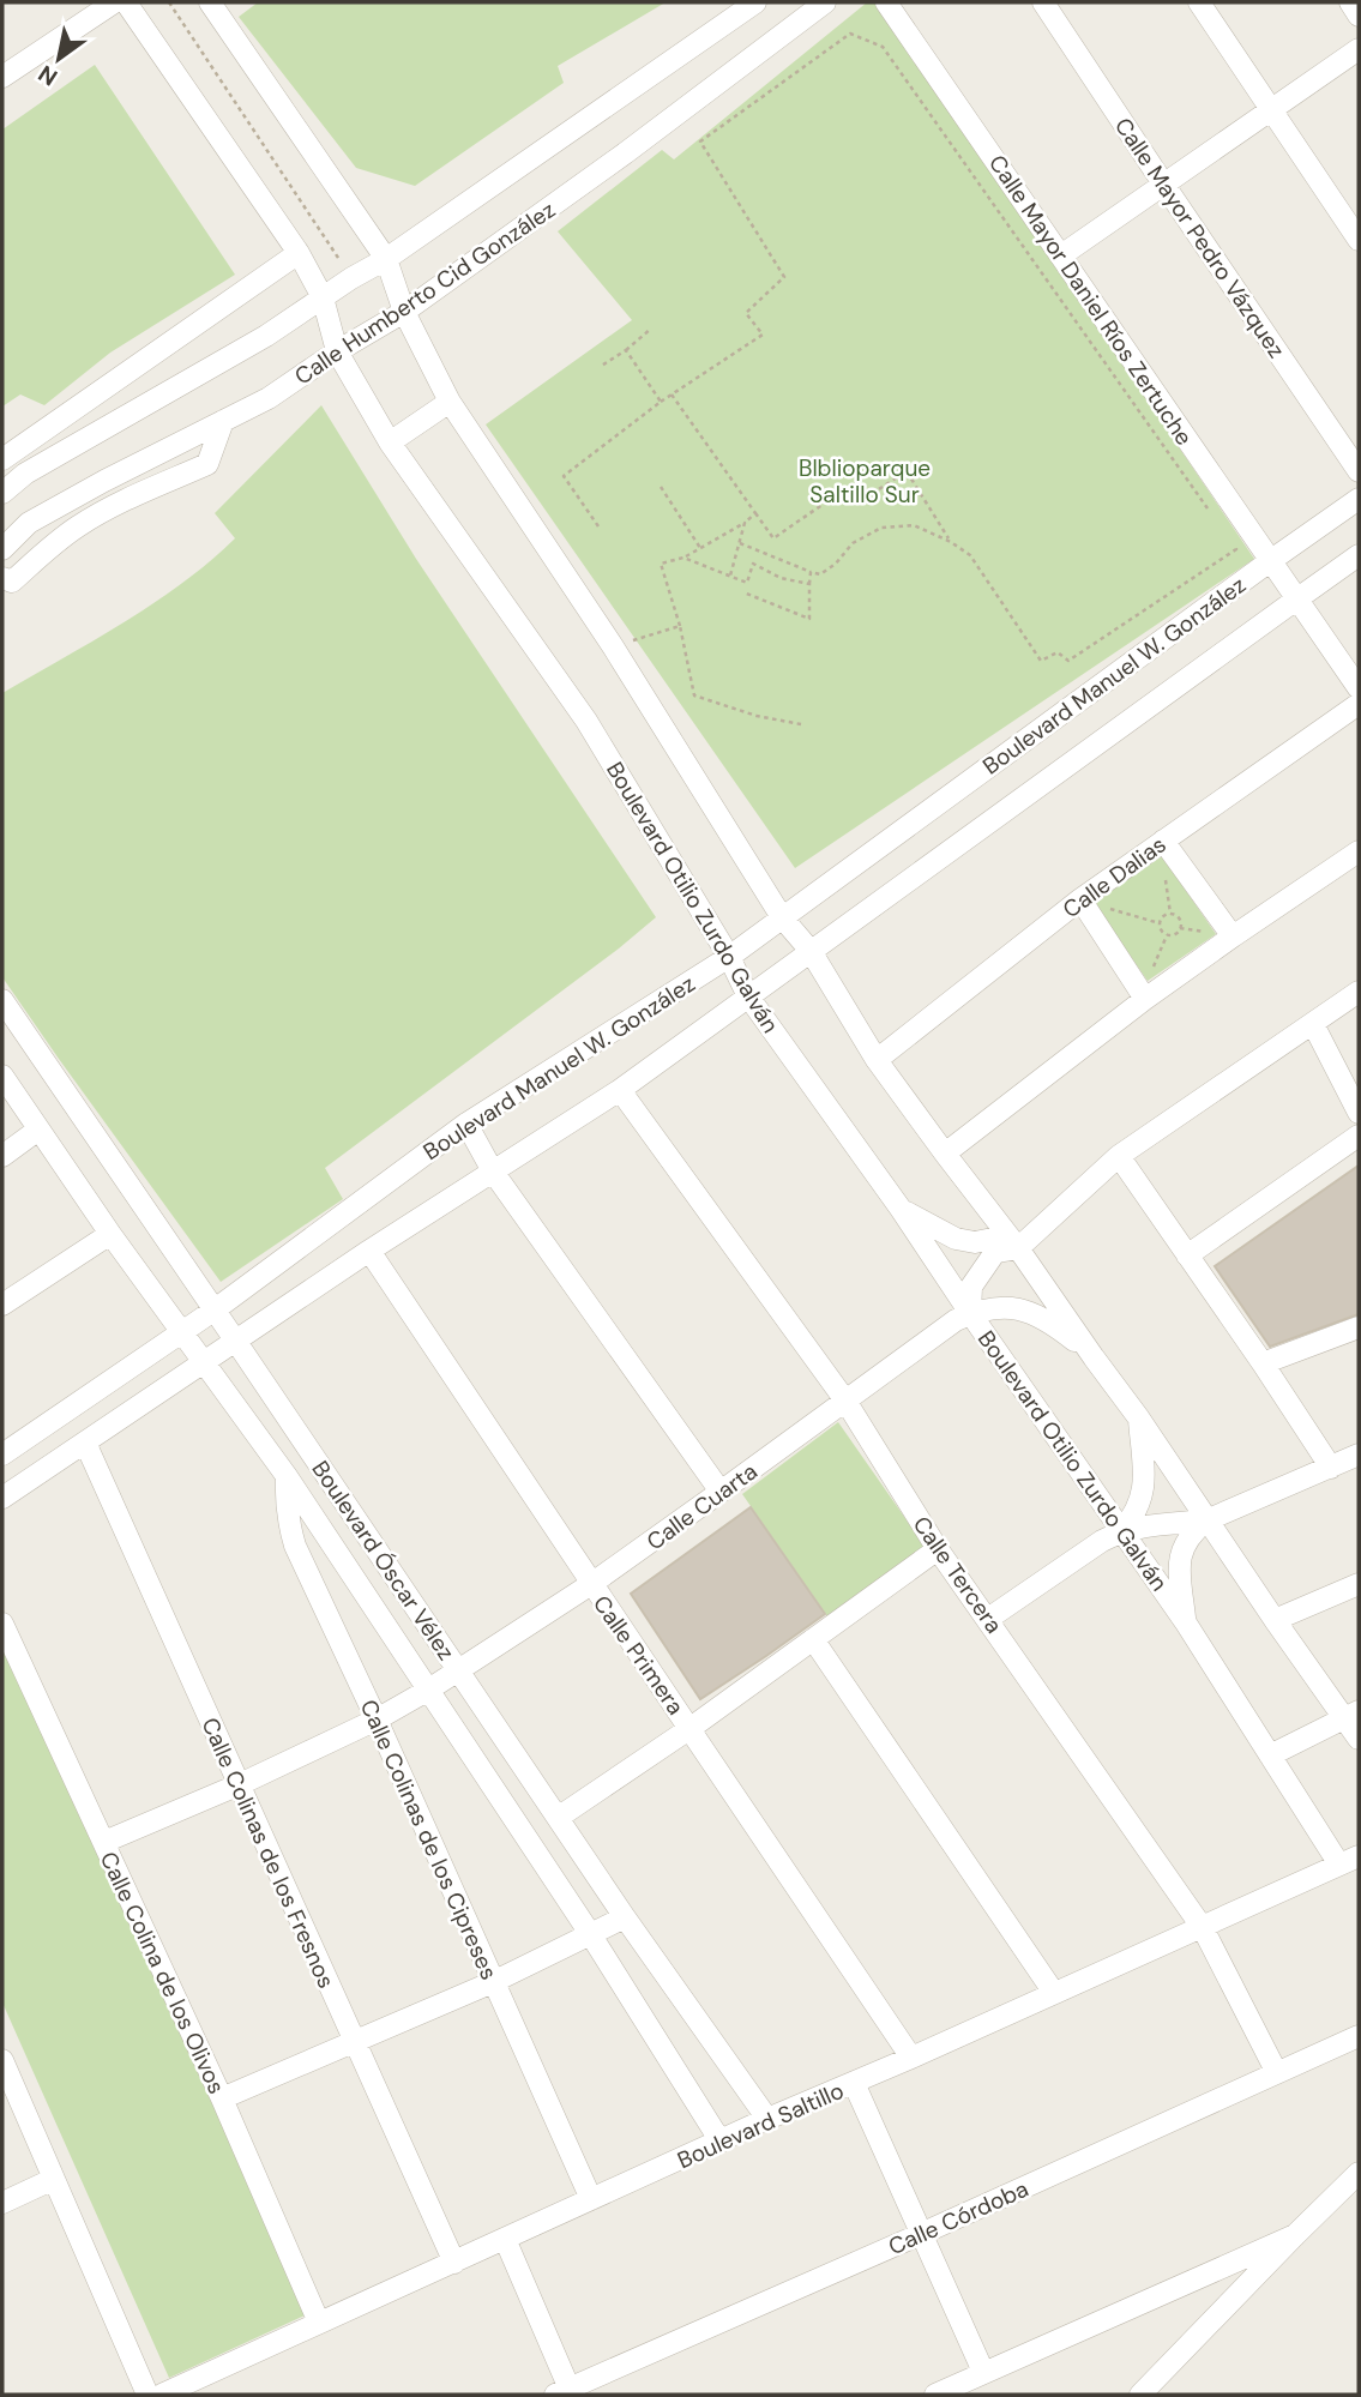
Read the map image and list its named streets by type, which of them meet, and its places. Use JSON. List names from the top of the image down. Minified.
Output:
{"streets":{"street":["Calle Mayor Pedro Vázquez","Calle Humberto Cid González","Calle Mayor Daniel Ríos Zertuche","Boulevard Manuel W. González","Calle Dalias","Boulevard Otilio Zurdo Galván","Calle Cuarta","Boulevard Óscar Vélez","Calle Tercera","Calle Primera","Calle Colinas de los Cipreses","Calle Colinas de los Fresnos","Calle Colina de los Olivos","Boulevard Saltillo","Calle Córdoba"]},"crossings":[["Calle Humberto Cid González","Boulevard Otilio Zurdo Galván"],["Calle Mayor Daniel Ríos Zertuche","Boulevard Manuel W. González"],["Boulevard Manuel W. González","Boulevard Otilio Zurdo Galván"],["Boulevard Manuel W. González","Boulevard Óscar Vélez"],["Boulevard Manuel W. González","Calle Tercera"],["Boulevard Manuel W. González","Calle Primera"],["Boulevard Manuel W. González","Calle Colinas de los Fresnos"],["Boulevard Otilio Zurdo Galván","Calle Cuarta"],["Boulevard Otilio Zurdo Galván","Boulevard Saltillo"],["Calle Cuarta","Boulevard Óscar Vélez"],["Calle Cuarta","Calle Tercera"],["Calle Cuarta","Calle Primera"],["Calle Cuarta","Calle Colinas de los Cipreses"],["Calle Cuarta","Calle Colinas de los Fresnos"],["Calle Cuarta","Calle Colina de los Olivos"],["Boulevard Óscar Vélez","Calle Colinas de los Cipreses"],["Boulevard Óscar Vélez","Boulevard Saltillo"],["Calle Tercera","Boulevard Saltillo"],["Calle Tercera","Calle Córdoba"],["Calle Primera","Boulevard Saltillo"],["Calle Colinas de los Cipreses","Boulevard Saltillo"],["Calle Colinas de los Fresnos","Boulevard Saltillo"],["Calle Colina de los Olivos","Boulevard Saltillo"]],"parks":["Blblioparque Saltillo Sur"],"north":"bottom left"}
